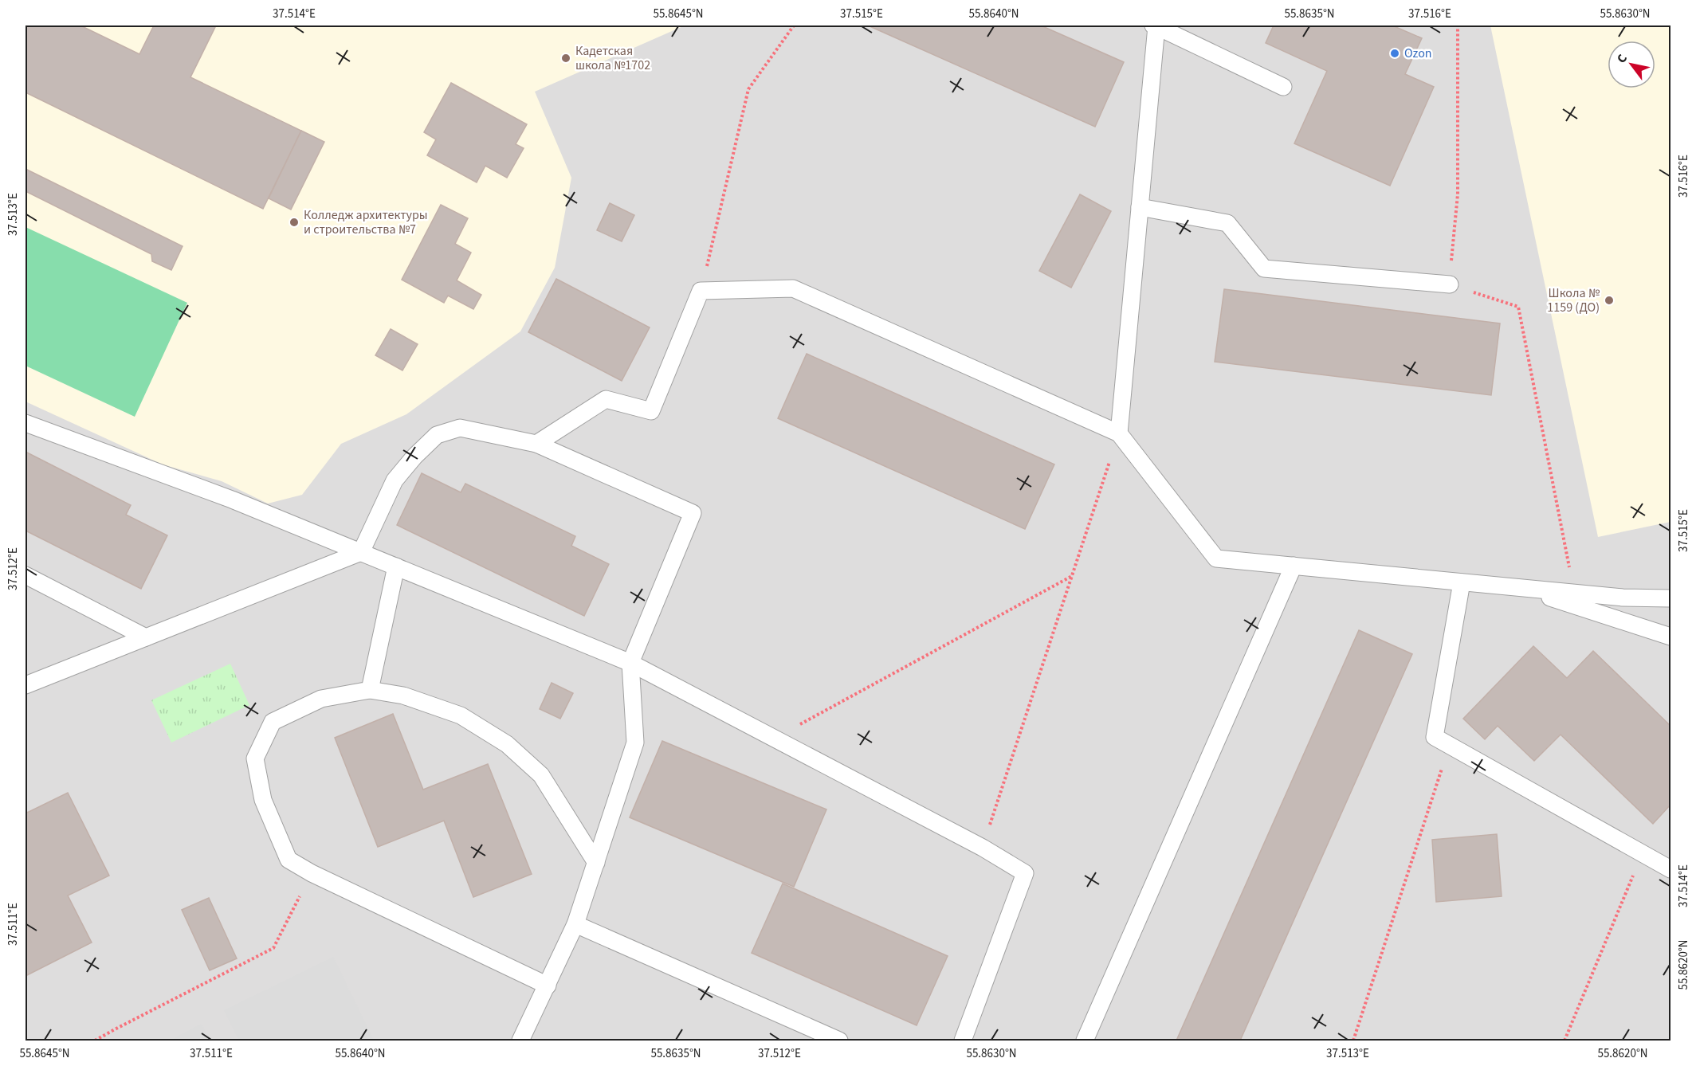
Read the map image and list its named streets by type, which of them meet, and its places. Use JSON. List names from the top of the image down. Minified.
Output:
{"places":["Ozon","Кадетская школа №1702","Колледж архитектуры и строительства №7","Школа № 1159 (ДО)"],"north":"top left","coordinates":["37.514°E","55.8645°N","37.515°E","55.8640°N","55.8635°N","37.516°E","55.8630°N","37.513°E","37.512°E","37.511°E","55.8620°N"]}
